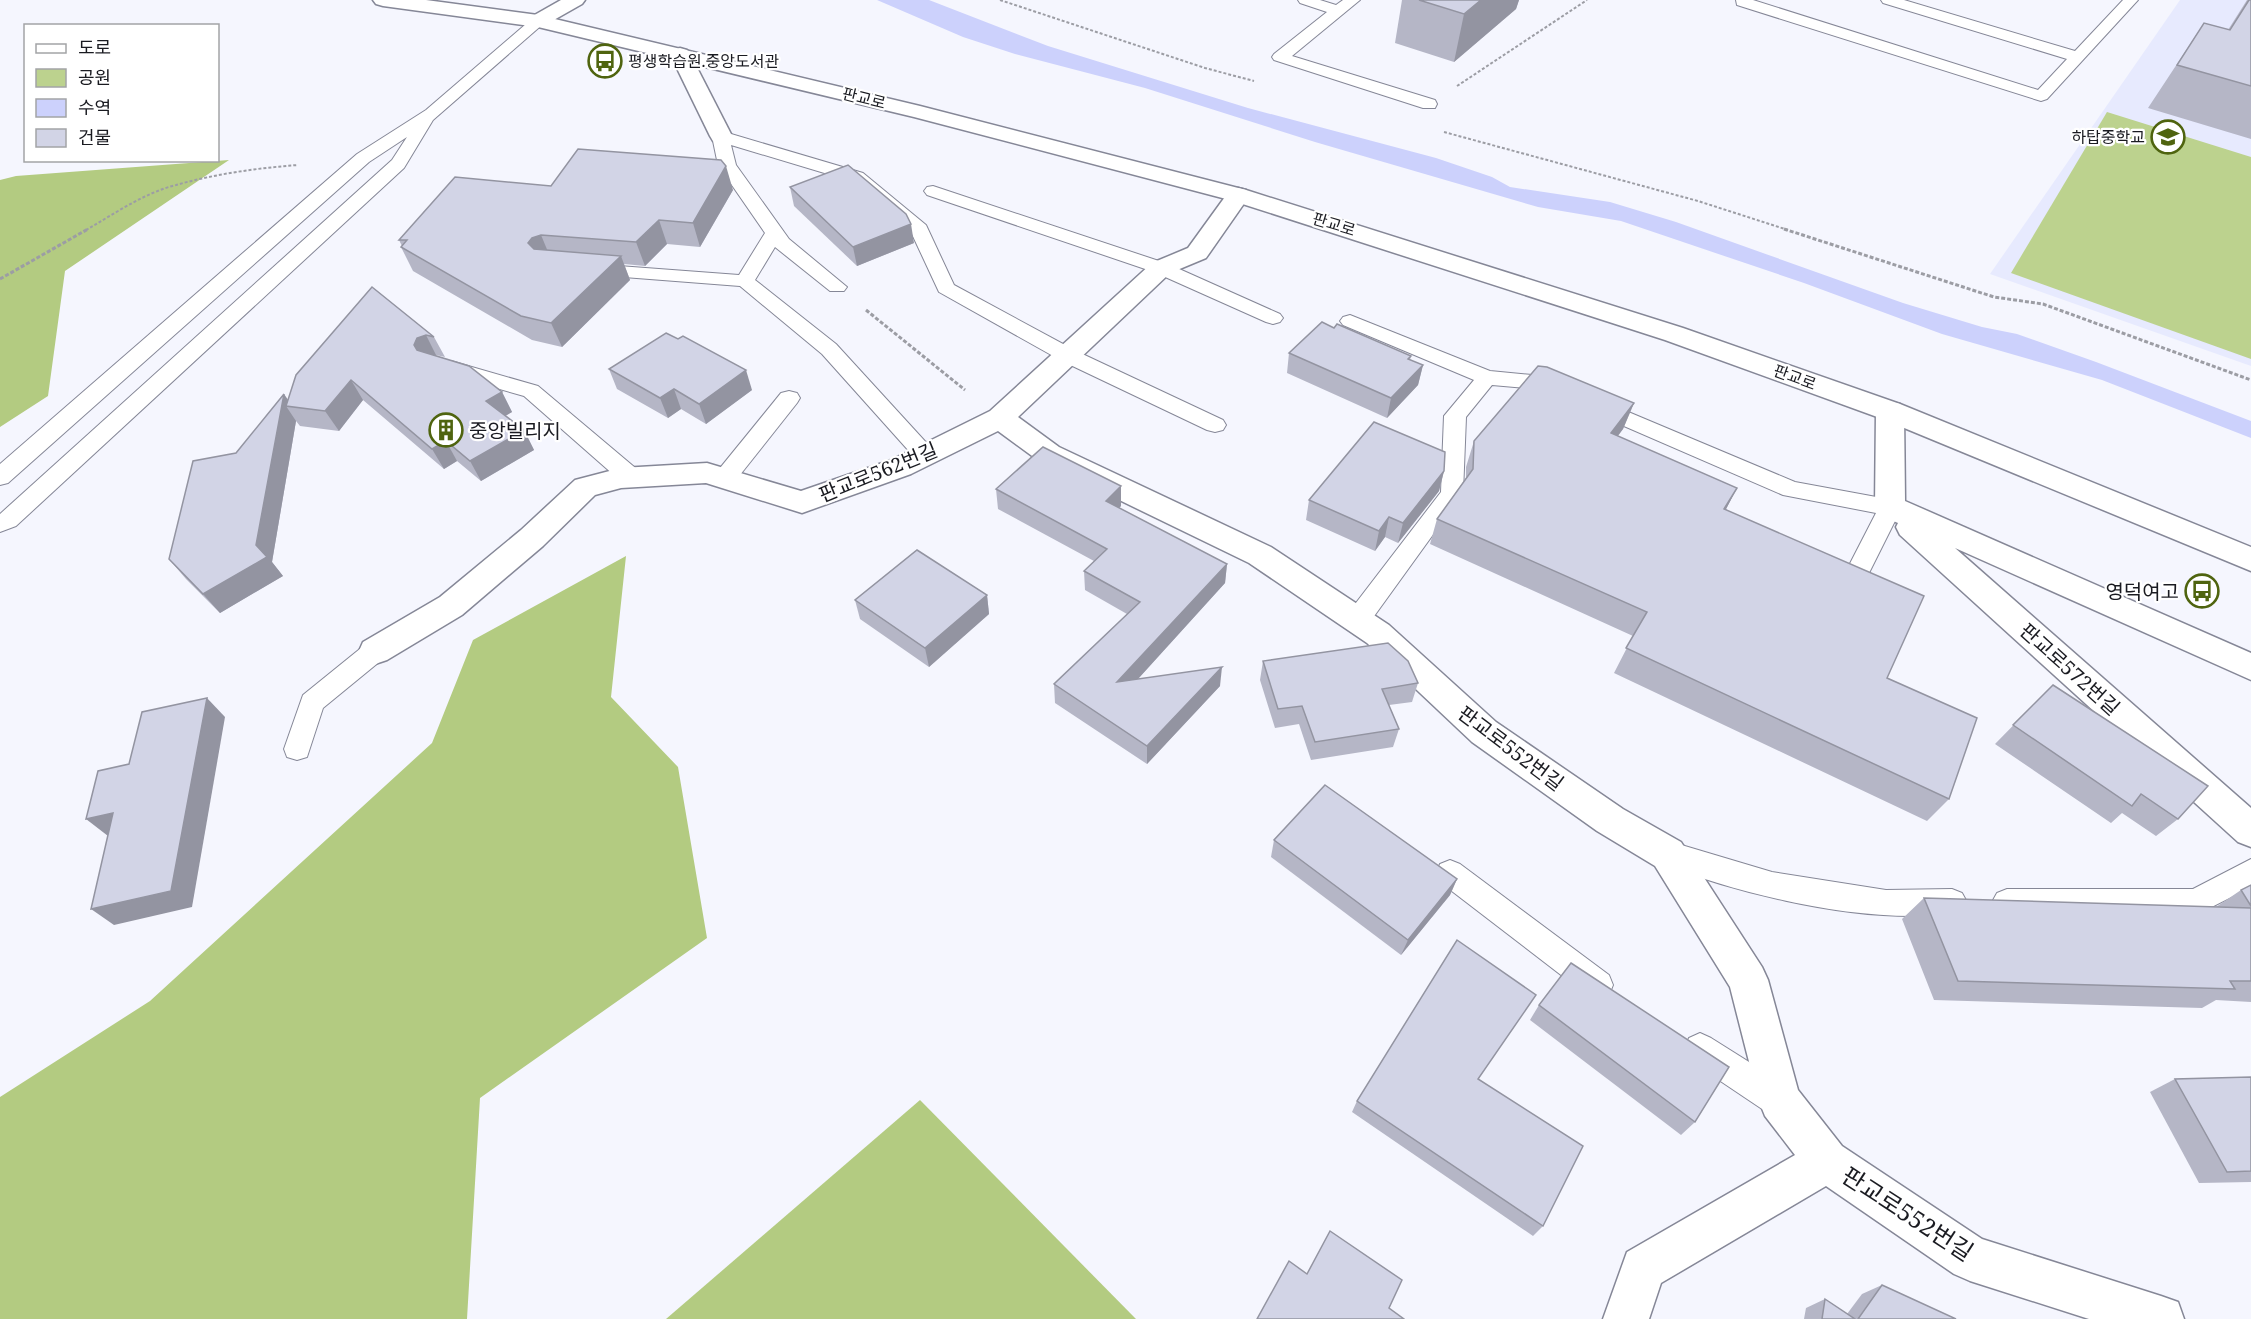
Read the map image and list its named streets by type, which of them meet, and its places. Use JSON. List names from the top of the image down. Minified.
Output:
{"streets":{"street":["판교로","판교로562번길","판교로572번길","판교로552번길"]},"crossings":[["판교로","판교로562번길"],["판교로562번길","판교로552번길"]],"places":{"bus stop":["평생학습원.중앙도서관","영덕여고"],"school or university":["하탑중학교"],"building":["중앙빌리지"]},"legend":["도로","공원","수역","건물"]}
